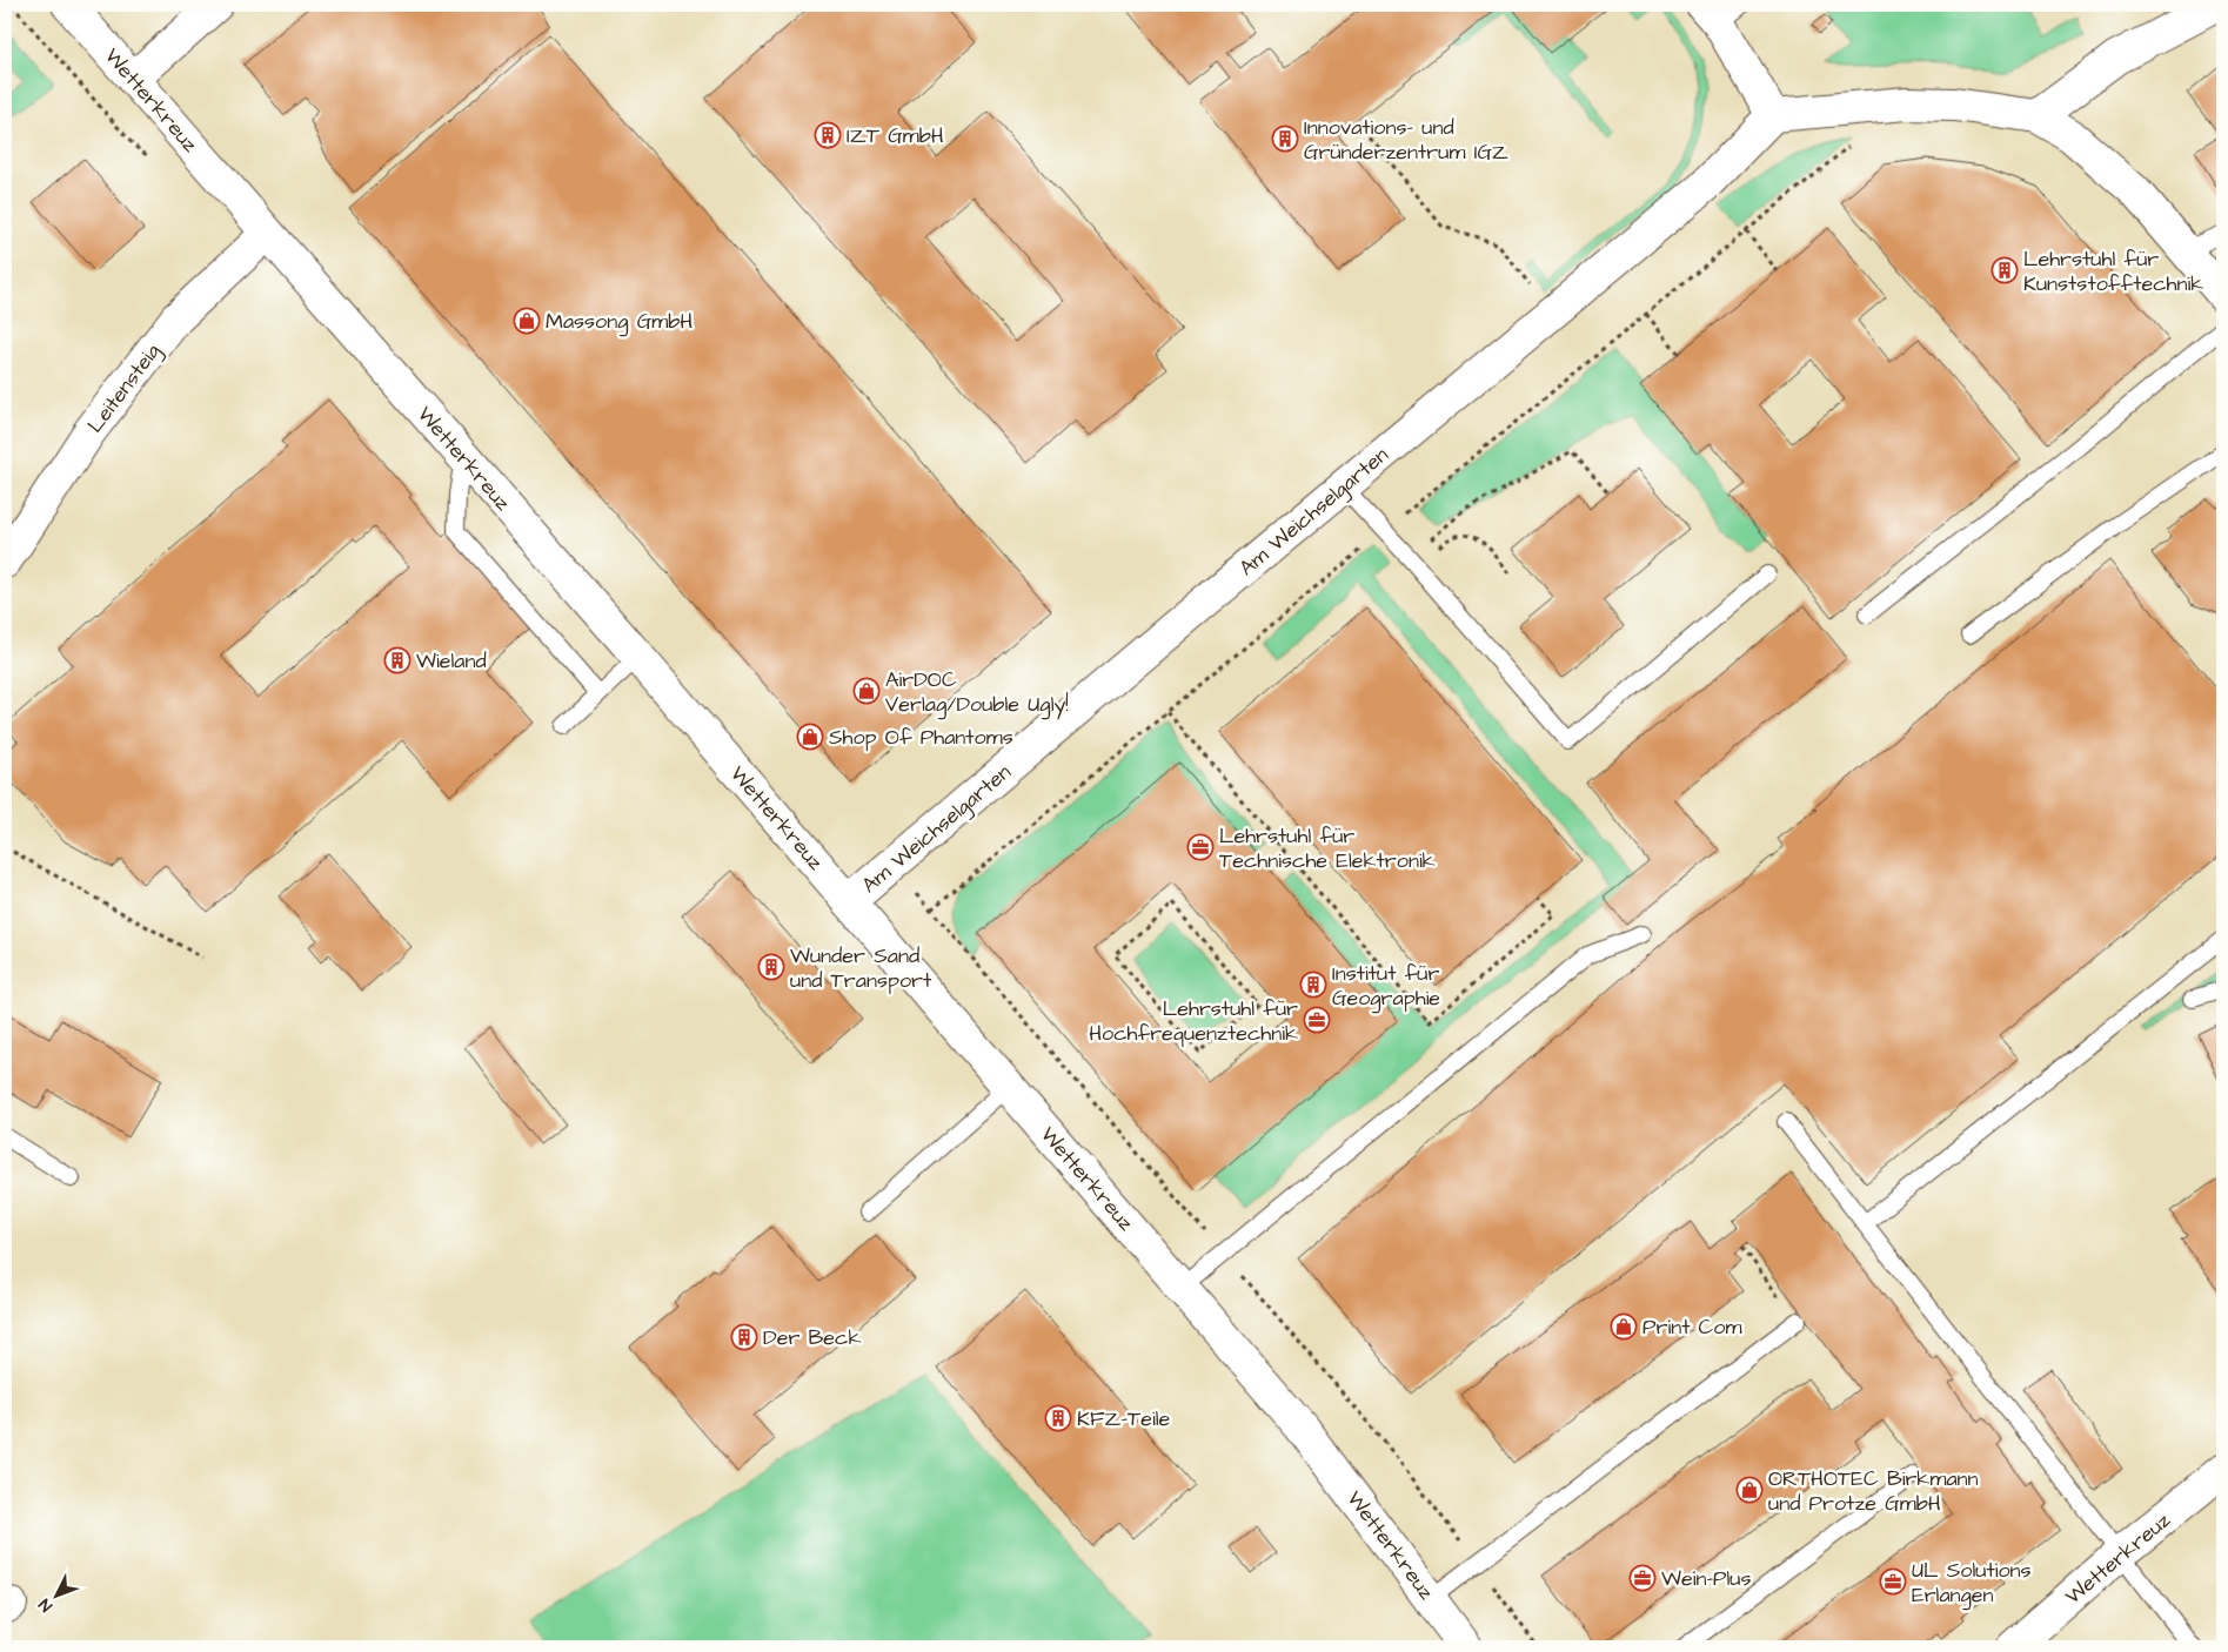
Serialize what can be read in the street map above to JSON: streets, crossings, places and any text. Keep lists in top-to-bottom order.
{
  "streets": {
    "street": ["Wetterkreuz", "Leitensteig", "Am Weichselgarten"]
  },
  "crossings": [
    ["Wetterkreuz", "Leitensteig"],
    ["Wetterkreuz", "Am Weichselgarten"]
  ],
  "places": {
    "building": [
      "IZT GmbH",
      "Innovations- und Gründerzentrum IGZ",
      "Lehrstuhl für Kunststofftechnik",
      "Wieland",
      "Wunder Sand und Transport",
      "Institut für Geographie",
      "Der Beck",
      "KFZ-Teile"
    ],
    "shop": [
      "Massong GmbH",
      "AirDOC Verlag/Double Ugly!",
      "Shop Of Phantoms",
      "Print Com",
      "ORTHOTEC Birkmann und Protze GmbH"
    ],
    "office": [
      "Lehrstuhl für Technische Elektronik",
      "Lehrstuhl für Hochfrequenztechnik",
      "Wein-Plus",
      "UL Solutions Erlangen"
    ]
  },
  "north": "bottom left"
}
